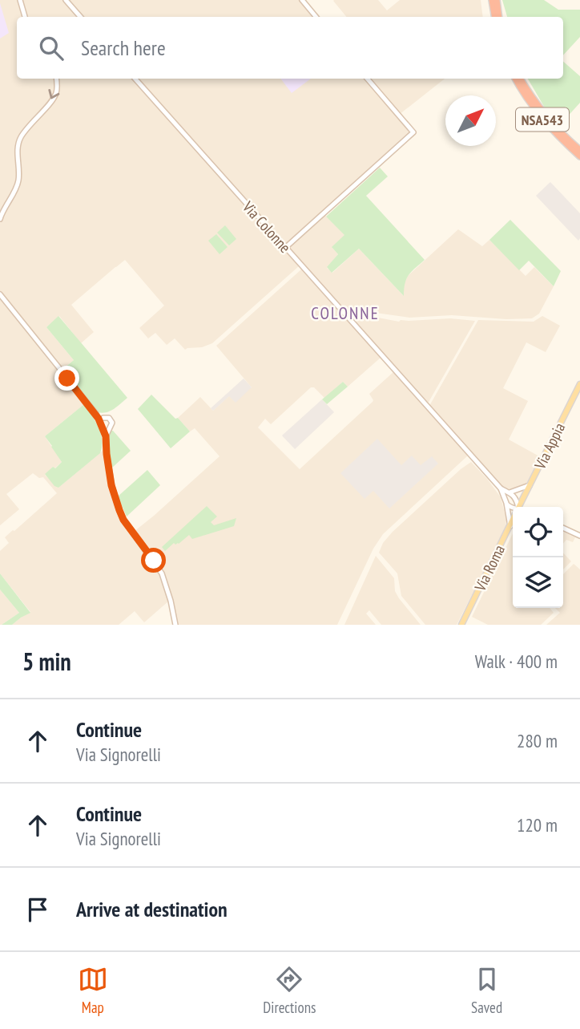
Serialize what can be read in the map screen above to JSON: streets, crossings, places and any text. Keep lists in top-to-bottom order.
{
  "streets": {
    "highway": ["NSA543"],
    "main road": ["Via Appia", "Via Roma"],
    "street": ["Via Colonne"]
  },
  "districts": ["COLONNE"],
  "north": "top right",
  "page": {
    "search": "Search here",
    "heading": ["5 min", "Walk · 400 m"],
    "list": [
      ["Continue", "Via Signorelli", "280 m"],
      ["Continue", "Via Signorelli", "120 m"],
      "Arrive at destination"
    ],
    "nav": ["Map", "Directions", "Saved"]
  }
}
